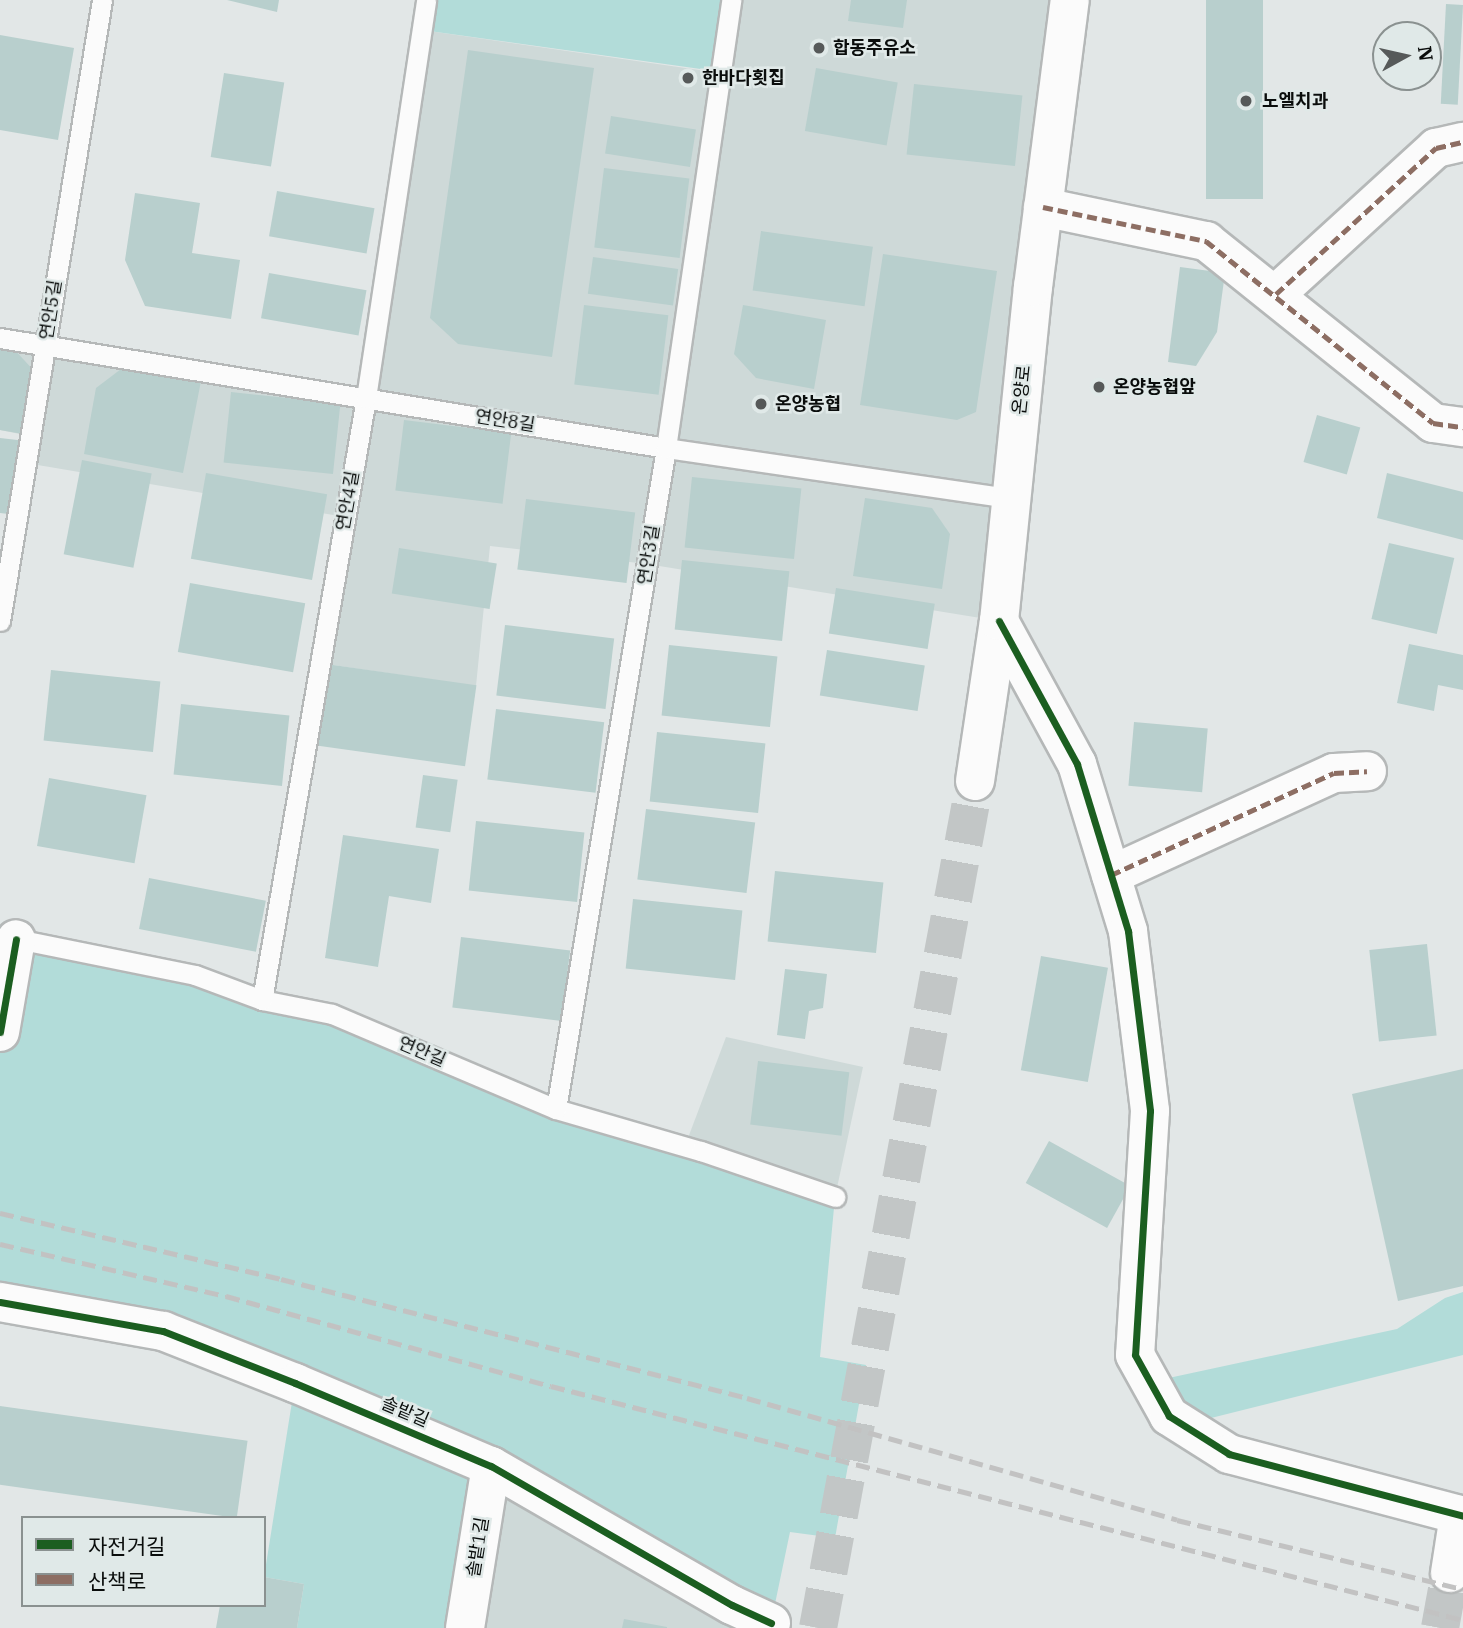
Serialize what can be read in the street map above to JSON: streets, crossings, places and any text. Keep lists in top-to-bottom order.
{
  "streets": {
    "street": ["온양로", "솔밭길", "솔밭1길"],
    "lane": [
      "연안5길",
      "연안8길",
      "연안4길",
      "연안3길",
      "연안길"
    ]
  },
  "crossings": [
    ["연안5길", "연안8길"],
    ["온양로", "연안8길"],
    ["연안8길", "연안4길"],
    ["연안8길", "연안3길"],
    ["연안4길", "연안길"],
    ["연안3길", "연안길"],
    ["솔밭길", "솔밭1길"]
  ],
  "places": [
    "합동주유소",
    "한바다횟집",
    "노엘치과",
    "온양농협앞",
    "온양농협"
  ],
  "legend": ["자전거길", "산책로"],
  "north": "right"
}
